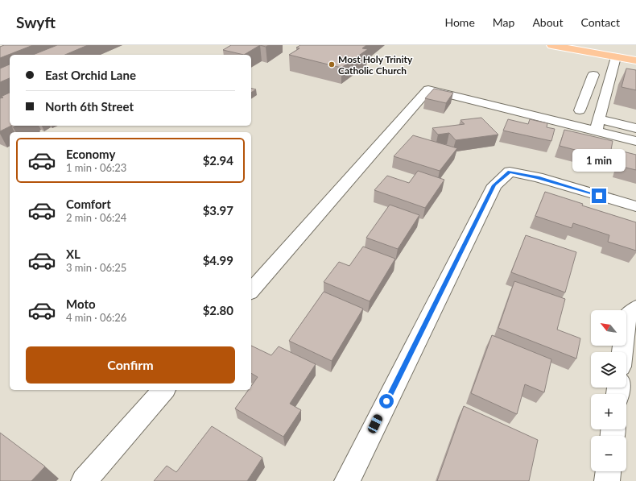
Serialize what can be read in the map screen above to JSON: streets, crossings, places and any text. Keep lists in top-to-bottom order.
{
  "places": ["Most Holy Trinity Catholic Church"],
  "north": "top left",
  "page": {
    "header": "Swyft",
    "nav": [
      "Home",
      "Map",
      "About",
      "Contact"
    ],
    "banner": ["East Orchid Lane", "North 6th Street"],
    "list": [
      {
        "name": "Economy",
        "note": "1 min · 06:23",
        "value": "$2.94"
      },
      {
        "name": "Comfort",
        "note": "2 min · 06:24",
        "value": "$3.97"
      },
      {
        "name": "XL",
        "note": "3 min · 06:25",
        "value": "$4.99"
      },
      {
        "name": "Moto",
        "note": "4 min · 06:26",
        "value": "$2.80"
      }
    ],
    "bubble": "1 min",
    "map_buttons": ["+", "−"],
    "buttons": "Confirm"
  }
}
